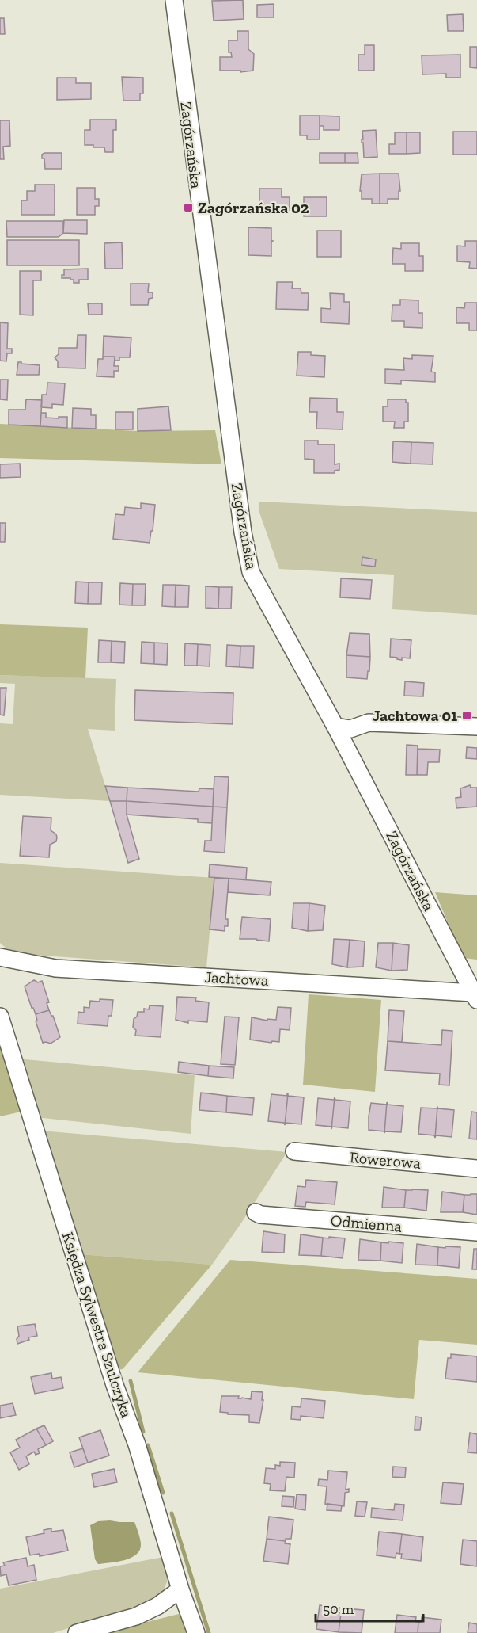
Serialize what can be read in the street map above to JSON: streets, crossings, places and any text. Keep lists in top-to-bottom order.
{
  "streets": {
    "street": [
      "Zagórzańska",
      "Jachtowa",
      "Rowerowa",
      "Odmienna",
      "Księdza Sylwestra Szulczyka"
    ]
  },
  "crossings": [
    ["Zagórzańska", "Jachtowa"]
  ],
  "places": {
    "transit": ["Zagórzańska 02", "Jachtowa 01"]
  },
  "scale_bar": "50 m"
}
